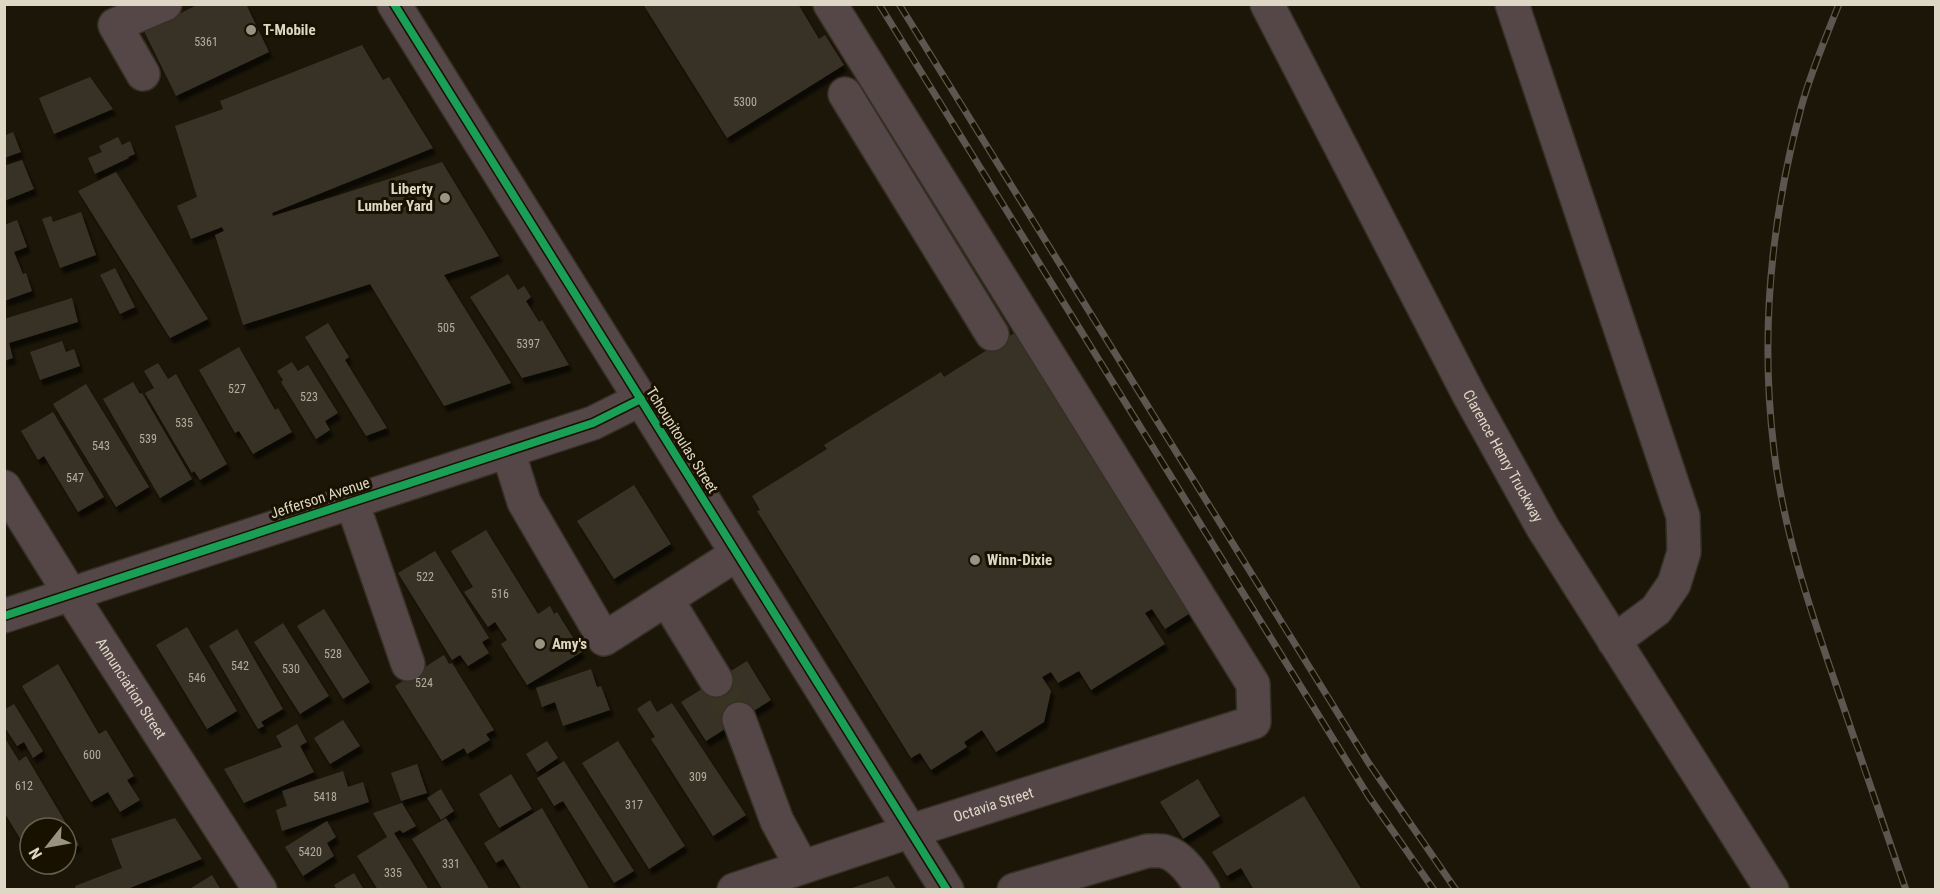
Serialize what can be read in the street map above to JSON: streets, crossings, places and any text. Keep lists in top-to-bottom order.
{
  "streets": {
    "street": [
      "Tchoupitoulas Street",
      "Clarence Henry Truckway",
      "Jefferson Avenue",
      "Annunciation Street",
      "Octavia Street"
    ]
  },
  "crossings": [
    ["Tchoupitoulas Street", "Jefferson Avenue"],
    ["Tchoupitoulas Street", "Octavia Street"],
    ["Jefferson Avenue", "Annunciation Street"]
  ],
  "places": [
    "T-Mobile",
    "Liberty Lumber Yard",
    "Winn-Dixie",
    "Amy's"
  ],
  "house_numbers": [
    "5361",
    "5300",
    "505",
    "5397",
    "527",
    "523",
    "535",
    "539",
    "543",
    "547",
    "522",
    "516",
    "528",
    "542",
    "530",
    "546",
    "524",
    "600",
    "309",
    "612",
    "5418",
    "317",
    "5420",
    "331",
    "335"
  ],
  "north": "bottom left"
}
